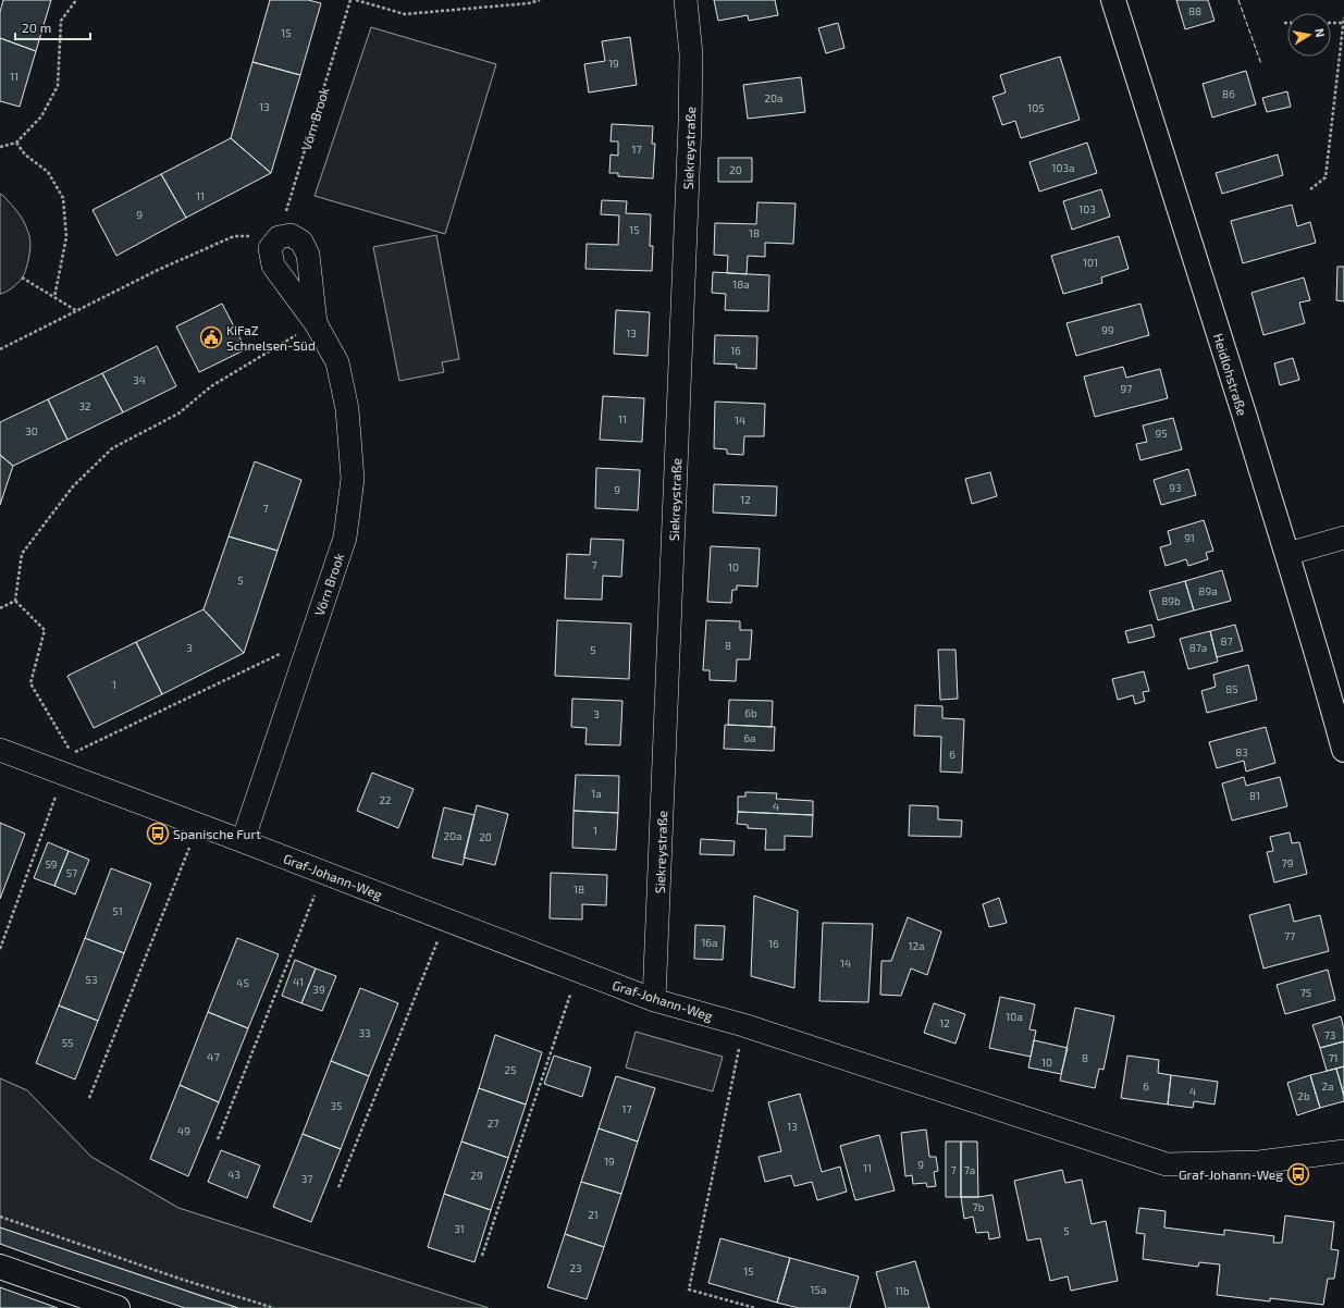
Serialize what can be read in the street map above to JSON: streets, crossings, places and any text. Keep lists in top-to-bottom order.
{
  "streets": {
    "main road": ["Heidlohstraße"],
    "street": ["Vörn Brook", "Siekreystraße", "Graf-Johann-Weg"]
  },
  "crossings": [
    ["Vörn Brook", "Graf-Johann-Weg"],
    ["Siekreystraße", "Graf-Johann-Weg"]
  ],
  "places": {
    "public building": ["KiFaZ Schnelsen-Süd"],
    "bus stop": ["Spanische Furt", "Graf-Johann-Weg"]
  },
  "house_numbers": [
    "88",
    "15",
    "19",
    "11",
    "86",
    "20a",
    "13",
    "105",
    "17",
    "103a",
    "20",
    "11",
    "103",
    "9",
    "15",
    "18",
    "101",
    "18a",
    "99",
    "13",
    "16",
    "34",
    "97",
    "32",
    "11",
    "14",
    "30",
    "95",
    "93",
    "9",
    "12",
    "7",
    "91",
    "7",
    "10",
    "5",
    "89a",
    "89b",
    "87",
    "8",
    "3",
    "87a",
    "5",
    "1",
    "85",
    "6b",
    "3",
    "6a",
    "83",
    "6",
    "1a",
    "81",
    "22",
    "4",
    "1",
    "20a",
    "20",
    "79",
    "59",
    "57",
    "18",
    "51",
    "77",
    "16a",
    "16",
    "12a",
    "14",
    "53",
    "41",
    "45",
    "39",
    "75",
    "10a",
    "12",
    "33",
    "73",
    "55",
    "47",
    "8",
    "71",
    "10",
    "25",
    "6",
    "2a",
    "4",
    "2b",
    "35",
    "17",
    "27",
    "13",
    "49",
    "19",
    "9",
    "11",
    "7",
    "7a",
    "43",
    "29",
    "37",
    "7b",
    "21",
    "31",
    "5",
    "23",
    "15",
    "15a",
    "11b"
  ],
  "scale_bar": "20 m",
  "north": "right"
}
